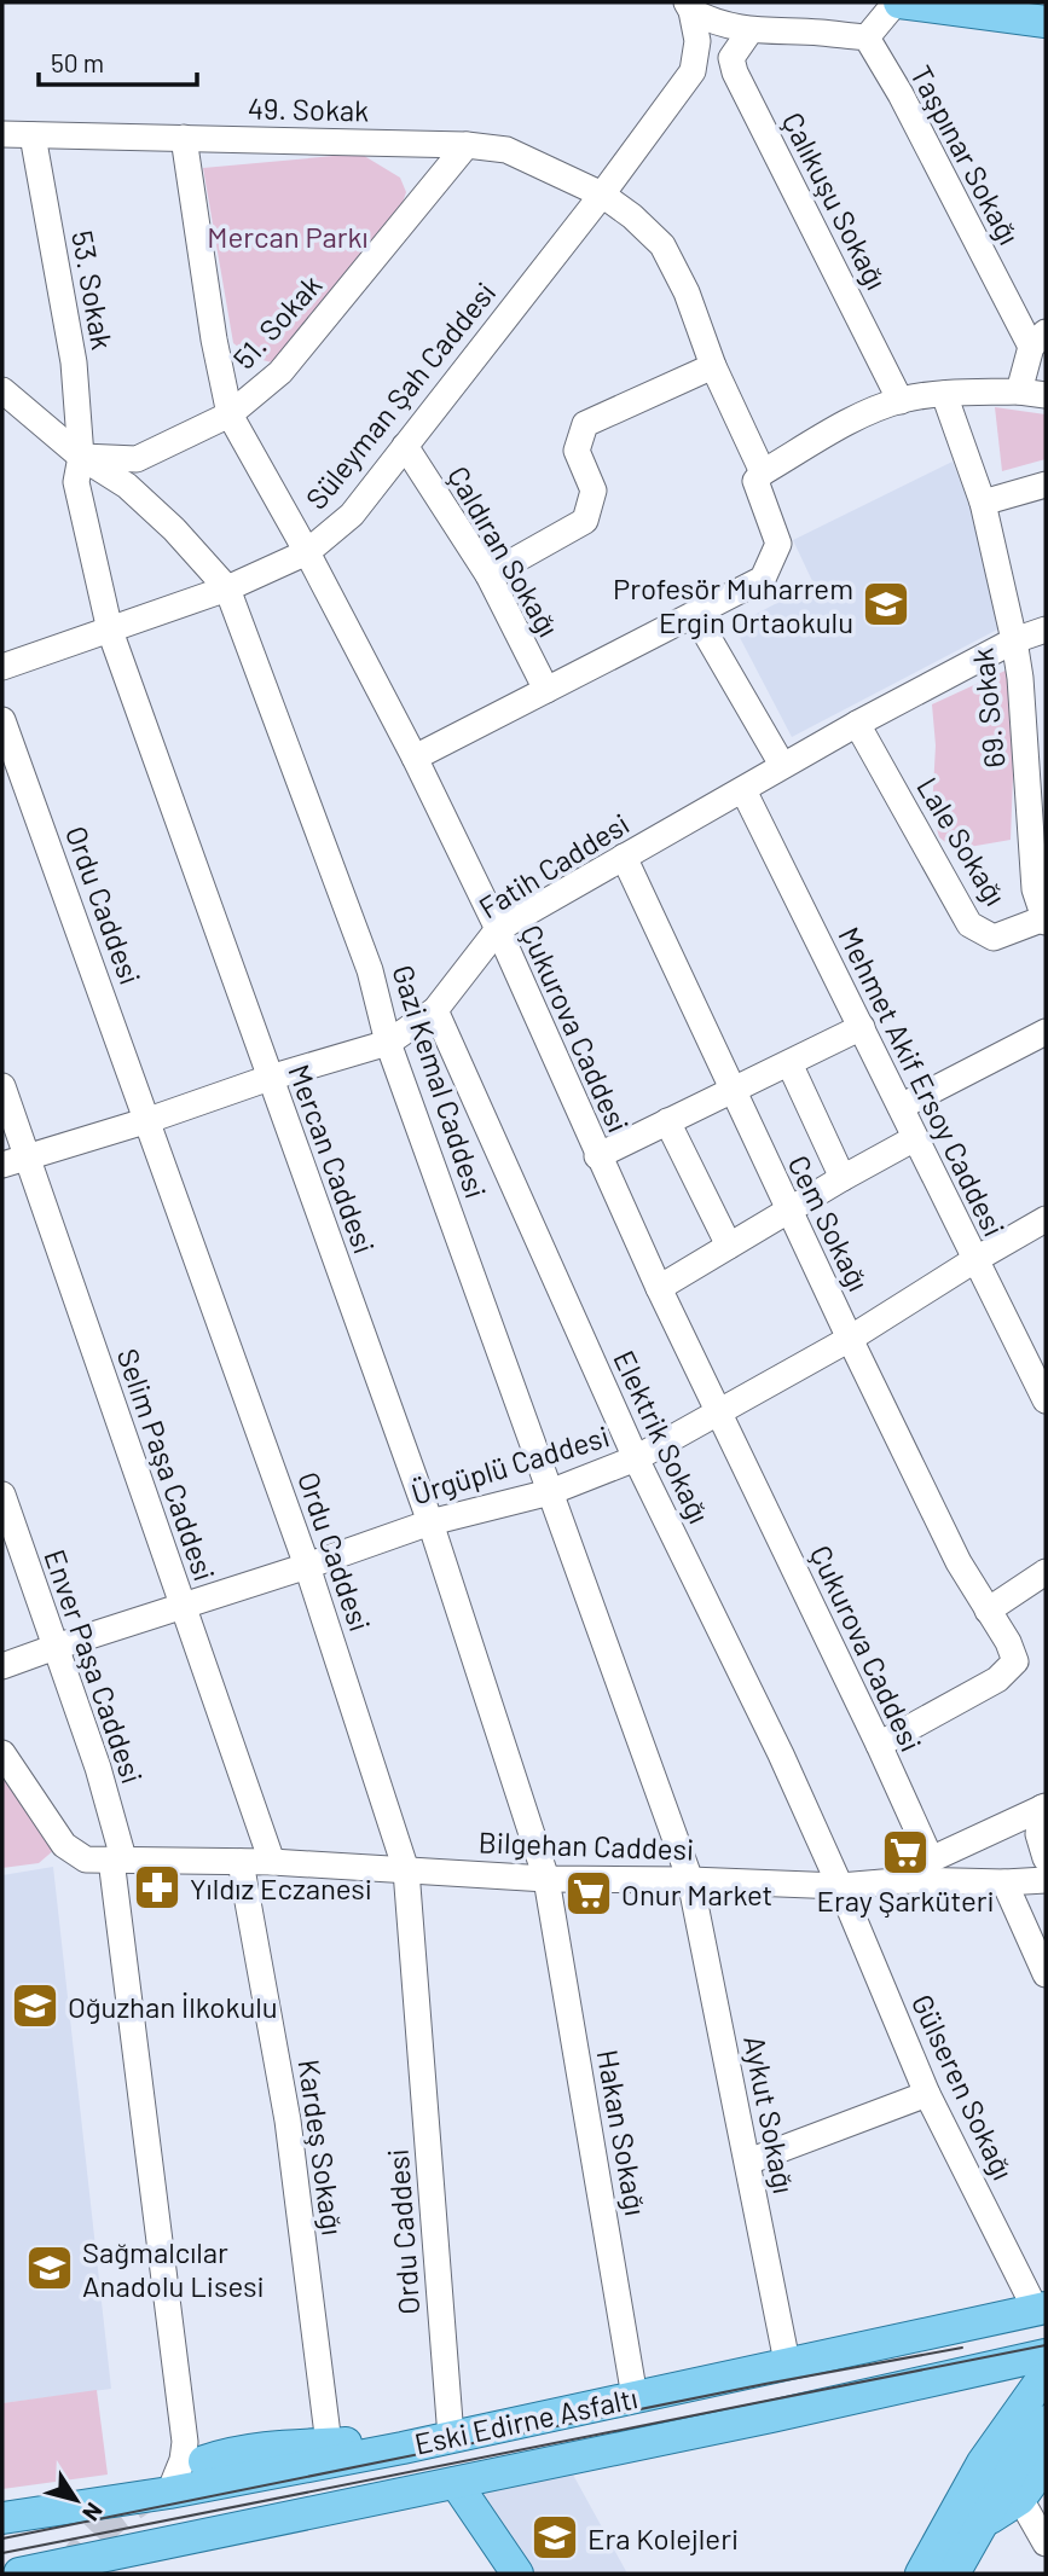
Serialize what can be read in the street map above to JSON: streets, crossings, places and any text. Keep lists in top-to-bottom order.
{
  "streets": {
    "main road": ["Eski Edirne Asfaltı"],
    "street": [
      "49. Sokak",
      "Taşpınar Sokağı",
      "Çalıkuşu Sokağı",
      "53. Sokak",
      "51. Sokak",
      "Süleyman Şah Caddesi",
      "Çaldıran Sokağı",
      "69. Sokak",
      "Lale Sokağı",
      "Fatih Caddesi",
      "Ordu Caddesi",
      "Çukurova Caddesi",
      "Gazi Kemal Caddesi",
      "Mehmet Akif Ersoy Caddesi",
      "Mercan Caddesi",
      "Cem Sokağı",
      "Elektrik Sokağı",
      "Selim Paşa Caddesi",
      "Ürgüplü Caddesi",
      "Enver Paşa Caddesi",
      "Bilgehan Caddesi",
      "Gülseren Sokağı",
      "Aykut Sokağı",
      "Hakan Sokağı",
      "Kardeş Sokağı"
    ]
  },
  "crossings": [
    ["49. Sokak", "53. Sokak"],
    ["49. Sokak", "51. Sokak"],
    ["49. Sokak", "Süleyman Şah Caddesi"],
    ["49. Sokak", "Çukurova Caddesi"],
    ["53. Sokak", "51. Sokak"],
    ["53. Sokak", "Gazi Kemal Caddesi"],
    ["53. Sokak", "Mercan Caddesi"],
    ["51. Sokak", "Çukurova Caddesi"],
    ["51. Sokak", "Gazi Kemal Caddesi"],
    ["51. Sokak", "Mercan Caddesi"],
    ["Süleyman Şah Caddesi", "Çaldıran Sokağı"],
    ["Süleyman Şah Caddesi", "Çukurova Caddesi"],
    ["Süleyman Şah Caddesi", "Gazi Kemal Caddesi"],
    ["Süleyman Şah Caddesi", "Mercan Caddesi"],
    ["69. Sokak", "Lale Sokağı"],
    ["69. Sokak", "Fatih Caddesi"],
    ["Lale Sokağı", "Fatih Caddesi"],
    ["Fatih Caddesi", "Ordu Caddesi"],
    ["Fatih Caddesi", "Çukurova Caddesi"],
    ["Fatih Caddesi", "Gazi Kemal Caddesi"],
    ["Fatih Caddesi", "Mehmet Akif Ersoy Caddesi"],
    ["Fatih Caddesi", "Mercan Caddesi"],
    ["Fatih Caddesi", "Cem Sokağı"],
    ["Fatih Caddesi", "Elektrik Sokağı"],
    ["Fatih Caddesi", "Selim Paşa Caddesi"],
    ["Ordu Caddesi", "Ürgüplü Caddesi"],
    ["Ordu Caddesi", "Bilgehan Caddesi"],
    ["Ordu Caddesi", "Eski Edirne Asfaltı"],
    ["Çukurova Caddesi", "Cem Sokağı"],
    ["Çukurova Caddesi", "Ürgüplü Caddesi"],
    ["Gazi Kemal Caddesi", "Mercan Caddesi"],
    ["Gazi Kemal Caddesi", "Ürgüplü Caddesi"],
    ["Gazi Kemal Caddesi", "Bilgehan Caddesi"],
    ["Gazi Kemal Caddesi", "Aykut Sokağı"],
    ["Mehmet Akif Ersoy Caddesi", "Ürgüplü Caddesi"],
    ["Mercan Caddesi", "Ürgüplü Caddesi"],
    ["Mercan Caddesi", "Bilgehan Caddesi"],
    ["Mercan Caddesi", "Hakan Sokağı"],
    ["Cem Sokağı", "Ürgüplü Caddesi"],
    ["Elektrik Sokağı", "Ürgüplü Caddesi"],
    ["Elektrik Sokağı", "Bilgehan Caddesi"],
    ["Elektrik Sokağı", "Gülseren Sokağı"],
    ["Selim Paşa Caddesi", "Ürgüplü Caddesi"],
    ["Selim Paşa Caddesi", "Bilgehan Caddesi"],
    ["Ürgüplü Caddesi", "Enver Paşa Caddesi"],
    ["Enver Paşa Caddesi", "Bilgehan Caddesi"],
    ["Enver Paşa Caddesi", "Eski Edirne Asfaltı"],
    ["Bilgehan Caddesi", "Gülseren Sokağı"],
    ["Bilgehan Caddesi", "Aykut Sokağı"],
    ["Bilgehan Caddesi", "Hakan Sokağı"],
    ["Bilgehan Caddesi", "Kardeş Sokağı"],
    ["Gülseren Sokağı", "Eski Edirne Asfaltı"],
    ["Aykut Sokağı", "Eski Edirne Asfaltı"],
    ["Hakan Sokağı", "Eski Edirne Asfaltı"]
  ],
  "parks": ["Mercan Parkı"],
  "places": {
    "school or university": [
      "Profesör Muharrem Ergin Ortaokulu",
      "Oğuzhan İlkokulu",
      "Sağmalcılar Anadolu Lisesi",
      "Era Kolejleri"
    ],
    "supermarket": ["Eray Şarküteri", "Onur Market"],
    "pharmacy": ["Yıldız Eczanesi"]
  },
  "scale_bar": "50 m",
  "north": "bottom right"
}
